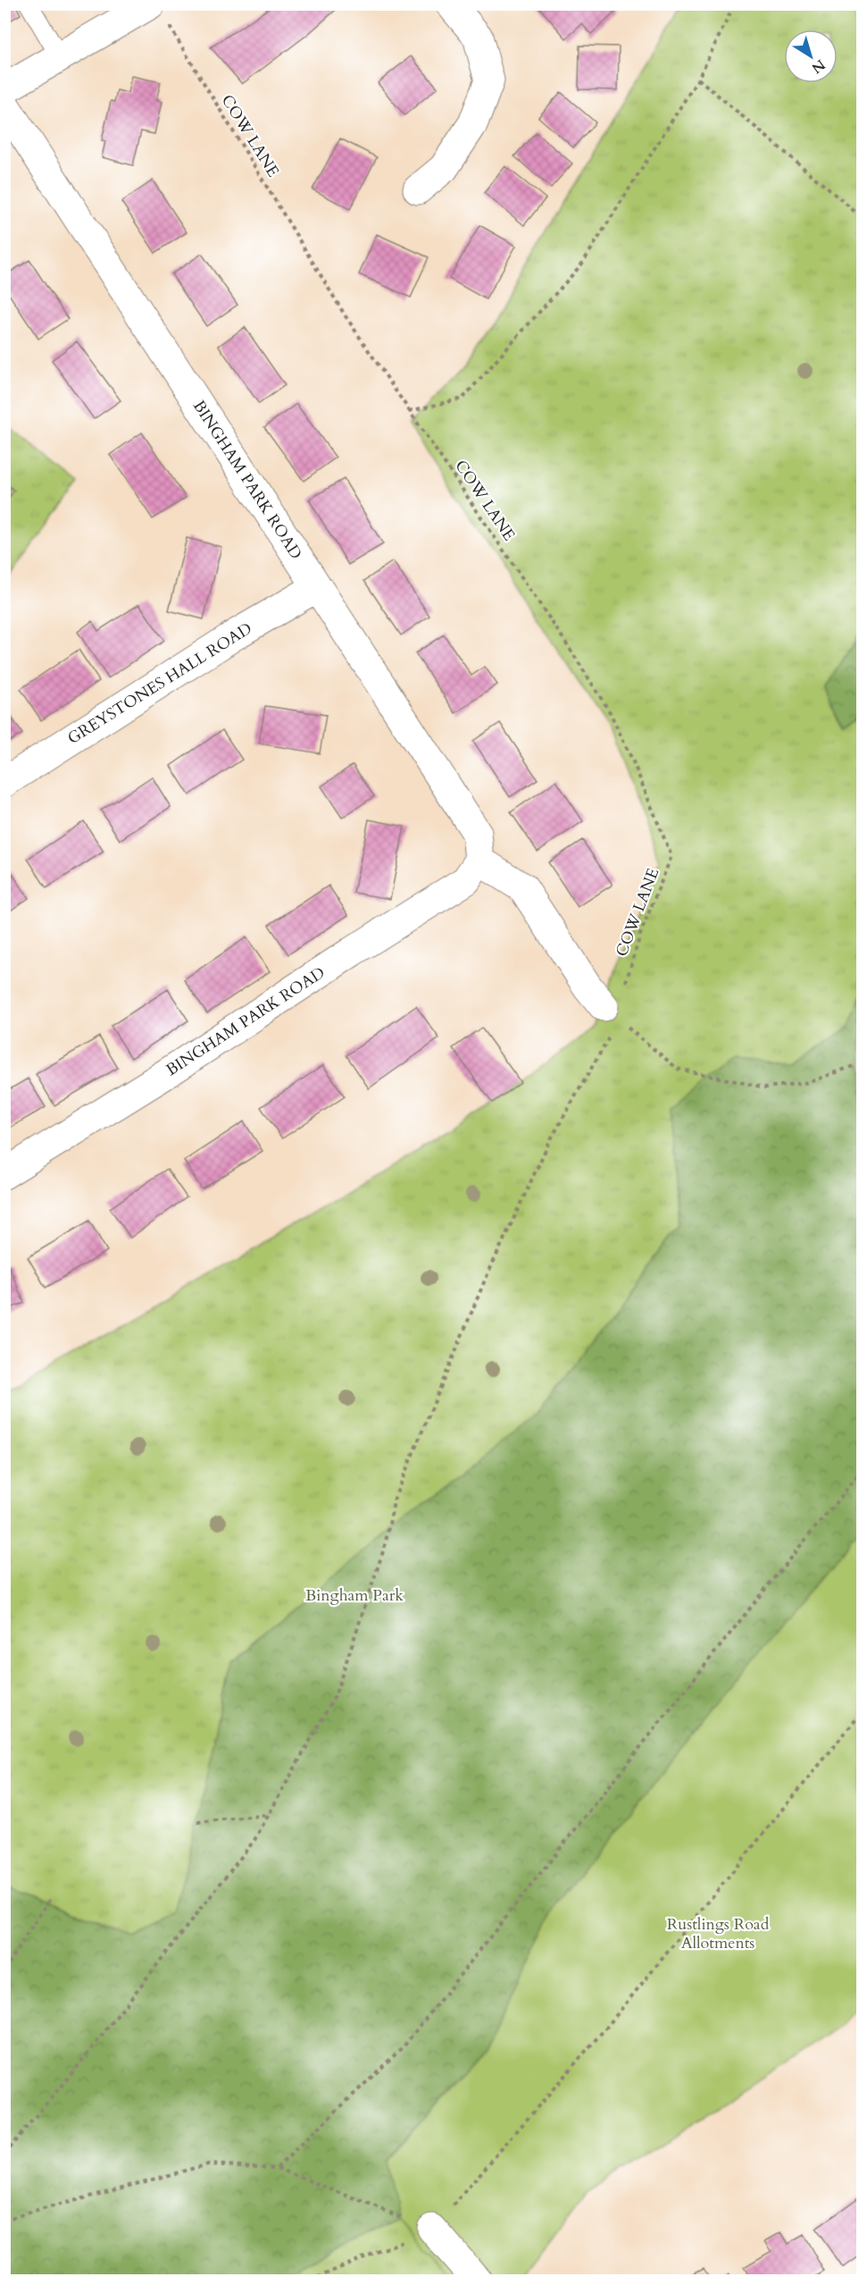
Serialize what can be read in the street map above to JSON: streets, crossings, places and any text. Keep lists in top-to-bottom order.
{
  "streets": {
    "street": ["BINGHAM PARK ROAD", "GREYSTONES HALL ROAD"],
    "path": ["COW LANE"]
  },
  "crossings": [
    ["BINGHAM PARK ROAD", "GREYSTONES HALL ROAD"]
  ],
  "parks": ["Bingham Park", "Rustlings Road Allotments"],
  "north": "bottom right"
}
